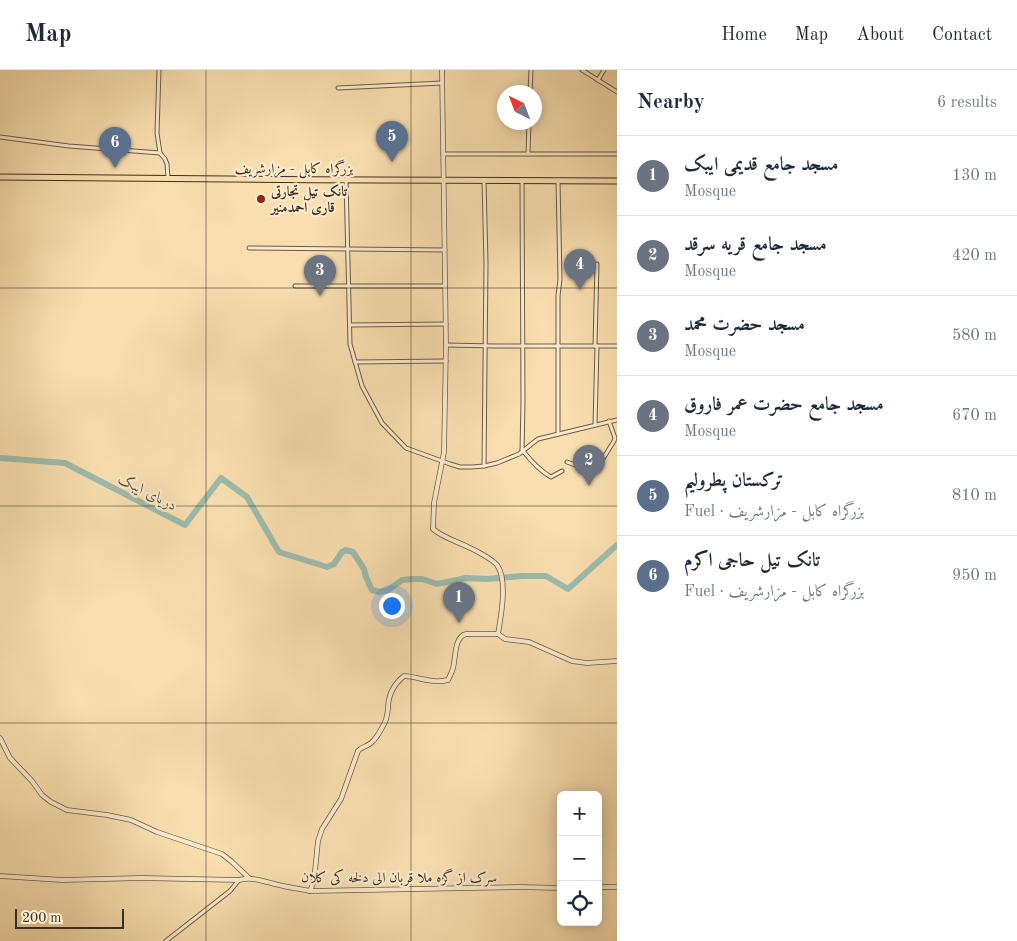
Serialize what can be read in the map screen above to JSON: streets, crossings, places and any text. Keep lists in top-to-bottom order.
{
  "streets": {
    "highway": ["بزرگراه کابل - مزارشریف"],
    "street": ["سرک از گزه ملا قربان الی دلخه کی کلان"]
  },
  "water": ["دریای ایبک"],
  "places": ["تانک تیل تجارتی قاری احمدمنیر"],
  "scale_bar": "200 m",
  "north": "top left",
  "page": {
    "header": "Map",
    "nav": [
      "Home",
      "Map",
      "About",
      "Contact"
    ],
    "heading": ["Nearby", "6 results"],
    "pins": [
      "5",
      "6",
      "4",
      "3",
      "2",
      "1"
    ],
    "list": [
      {
        "mark": "1",
        "name": "مسجد جامع قدیمی ایبک",
        "note": "Mosque",
        "value": "130 m"
      },
      {
        "mark": "2",
        "name": "مسجد جامع قریه سرقد",
        "note": "Mosque",
        "value": "420 m"
      },
      {
        "mark": "3",
        "name": "مسجد حضرت محمد",
        "note": "Mosque",
        "value": "580 m"
      },
      {
        "mark": "4",
        "name": "مسجد جامع حضرت عمر فاروق",
        "note": "Mosque",
        "value": "670 m"
      },
      {
        "mark": "5",
        "name": "ترکستان پطرولیم",
        "note": "Fuel · بزرگراه کابل - مزارشریف",
        "value": "810 m"
      },
      {
        "mark": "6",
        "name": "تانک تیل حاجی اکرم",
        "note": "Fuel · بزرگراه کابل - مزارشریف",
        "value": "950 m"
      }
    ],
    "map_buttons": ["+", "−"],
    "scale": "200 m"
  }
}
